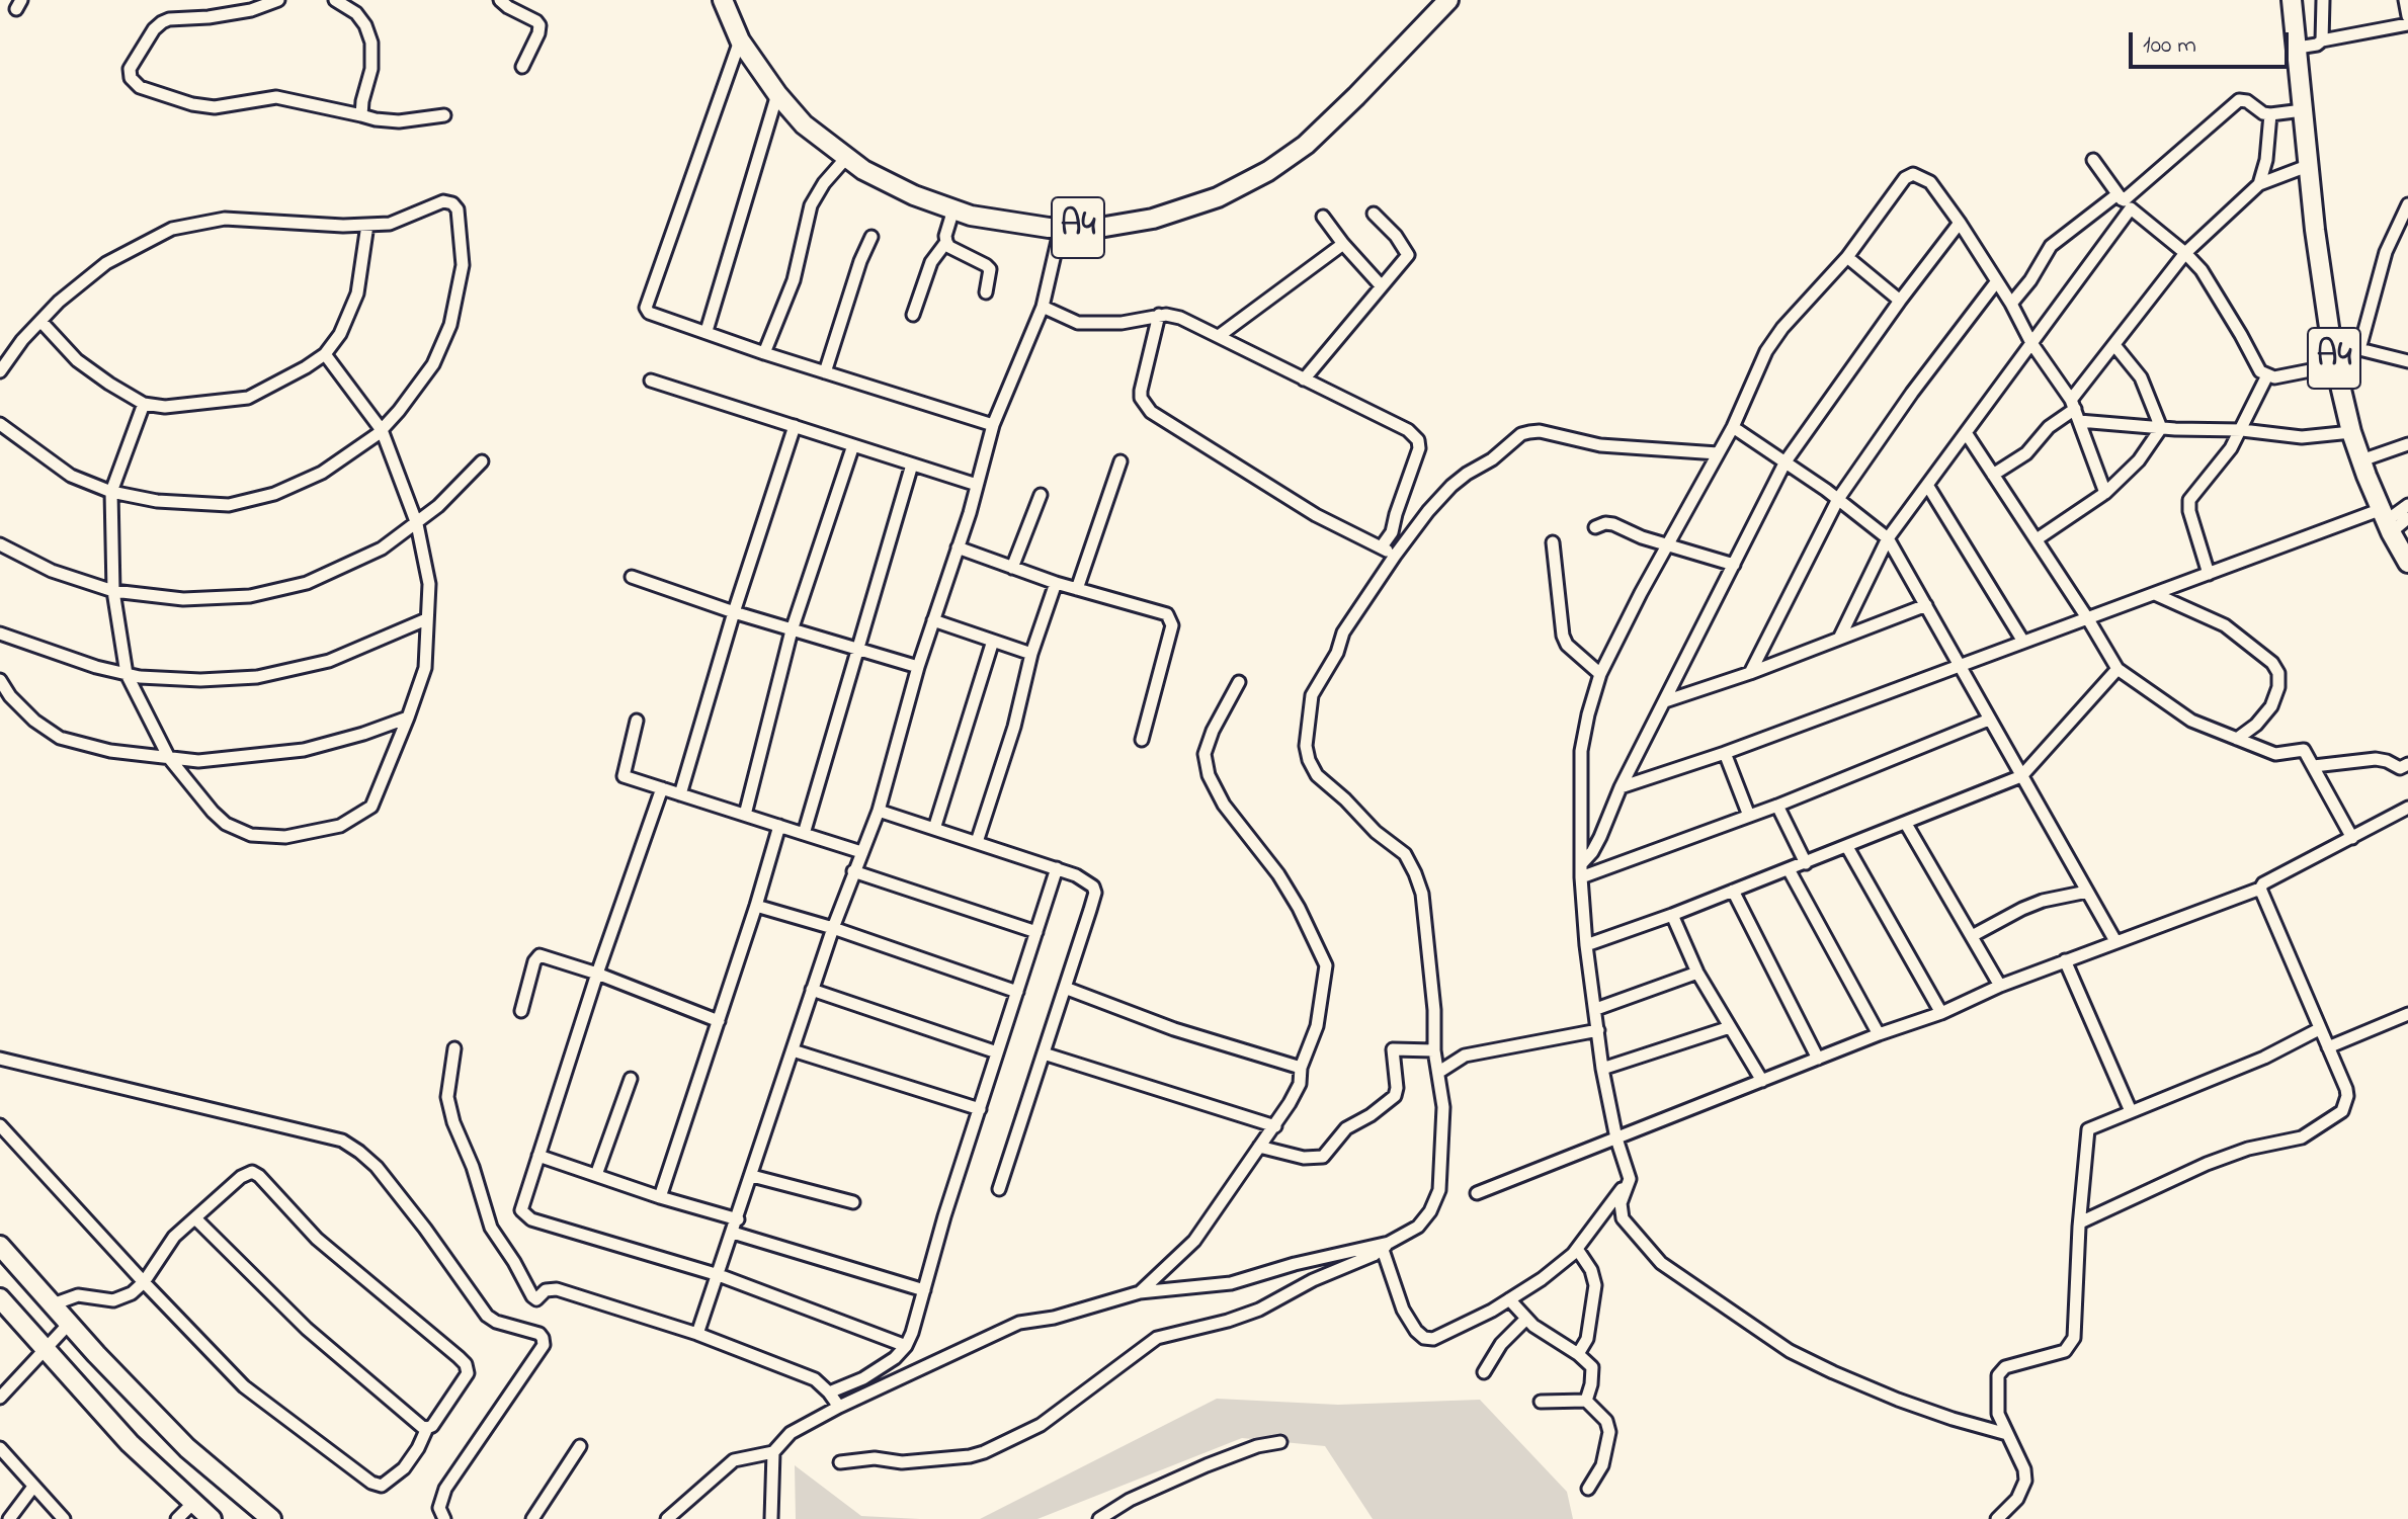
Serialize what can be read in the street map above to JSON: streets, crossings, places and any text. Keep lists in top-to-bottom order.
{
  "streets": {
    "main road": ["A4"]
  },
  "scale_bar": "100 m"
}
